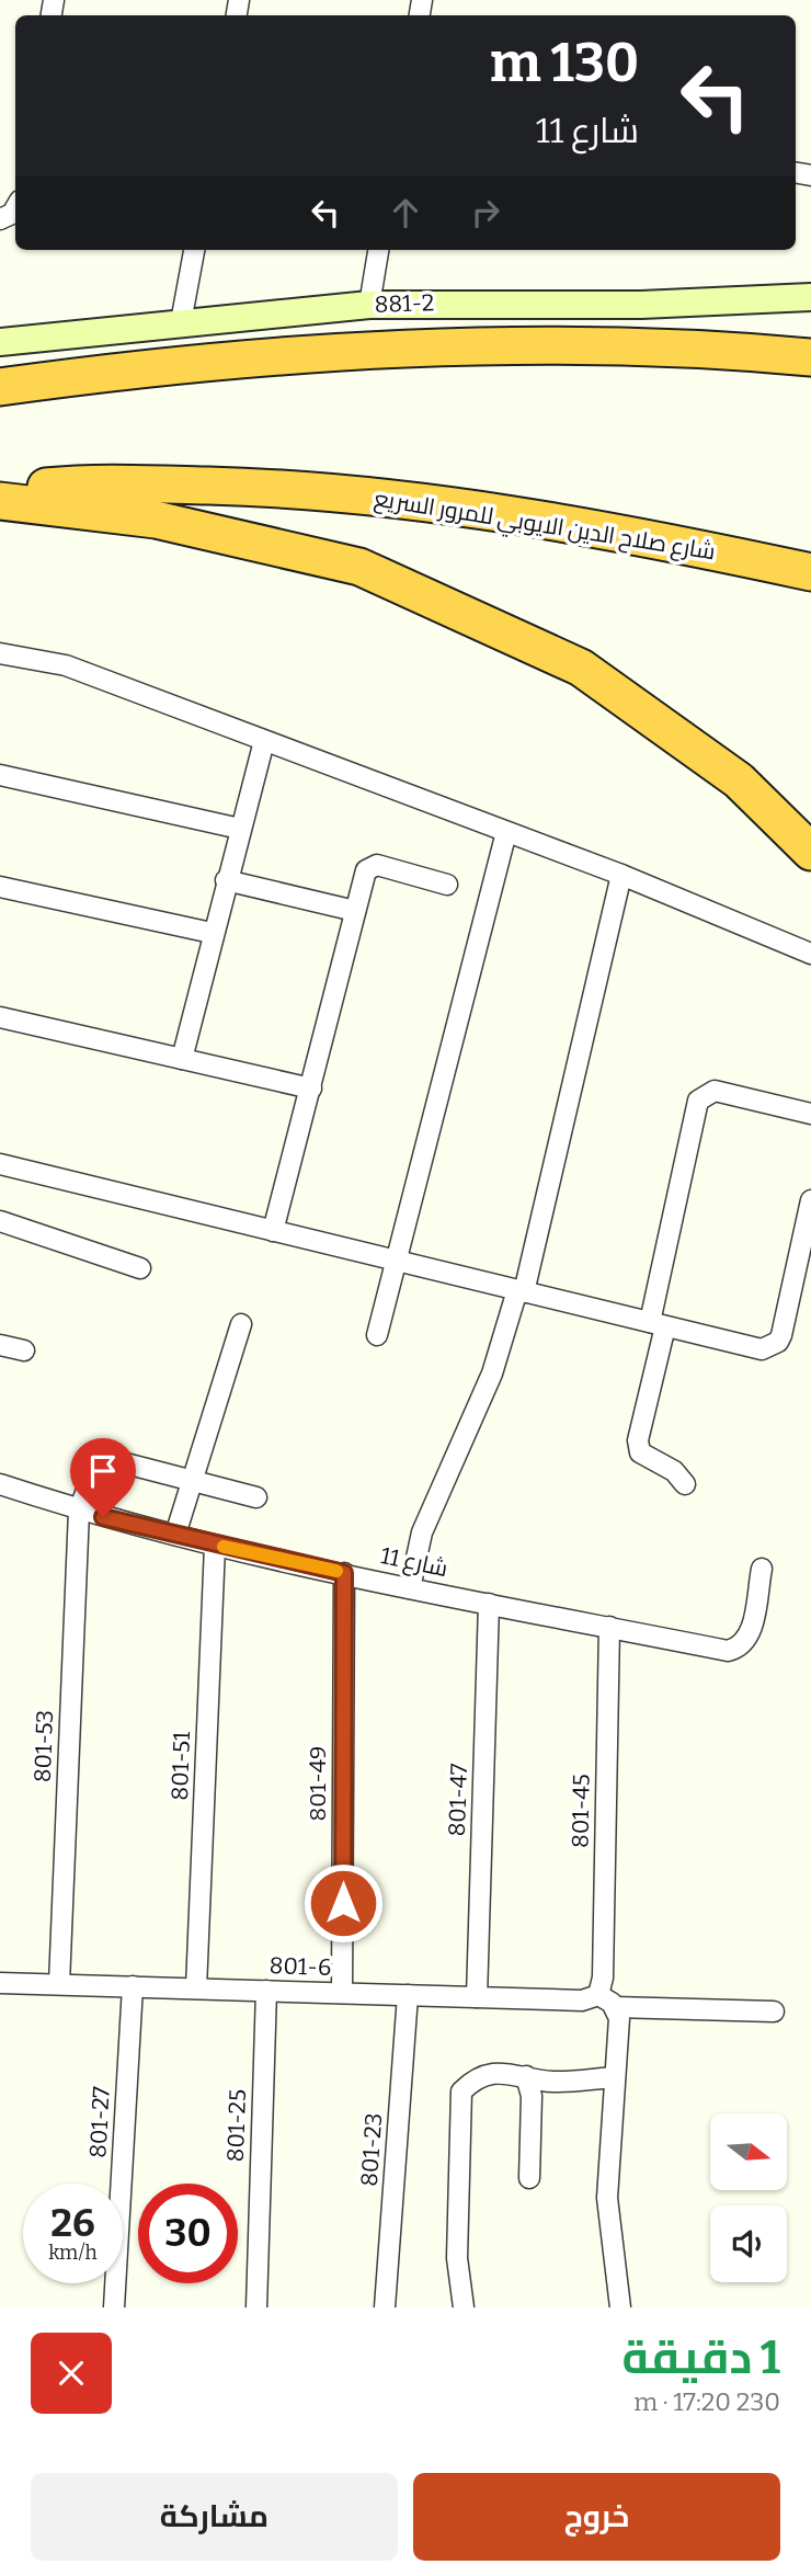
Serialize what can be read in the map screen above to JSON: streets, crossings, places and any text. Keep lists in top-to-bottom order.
{
  "streets": {
    "highway": ["شارع صلاح الدين الايوبي للمرور السريع"],
    "street": [
      "881-2",
      "شارع 11",
      "801-53",
      "801-51",
      "801-49",
      "801-47",
      "801-45",
      "801-6",
      "801-27",
      "801-25",
      "801-23"
    ]
  },
  "crossings": [
    ["شارع 11", "801-53"],
    ["شارع 11", "801-51"],
    ["شارع 11", "801-49"],
    ["شارع 11", "801-47"],
    ["شارع 11", "801-45"],
    ["801-53", "801-6"],
    ["801-51", "801-6"],
    ["801-49", "801-6"],
    ["801-47", "801-6"],
    ["801-45", "801-6"],
    ["801-6", "801-27"],
    ["801-6", "801-25"],
    ["801-6", "801-23"]
  ],
  "north": "right",
  "page": {
    "turn": ["130 m", "شارع 11"],
    "speed": "26 km/h",
    "limit": "30",
    "heading": ["1 دقيقة", "230 m · 17:20"],
    "buttons": ["خروج", "مشاركة"]
  }
}
